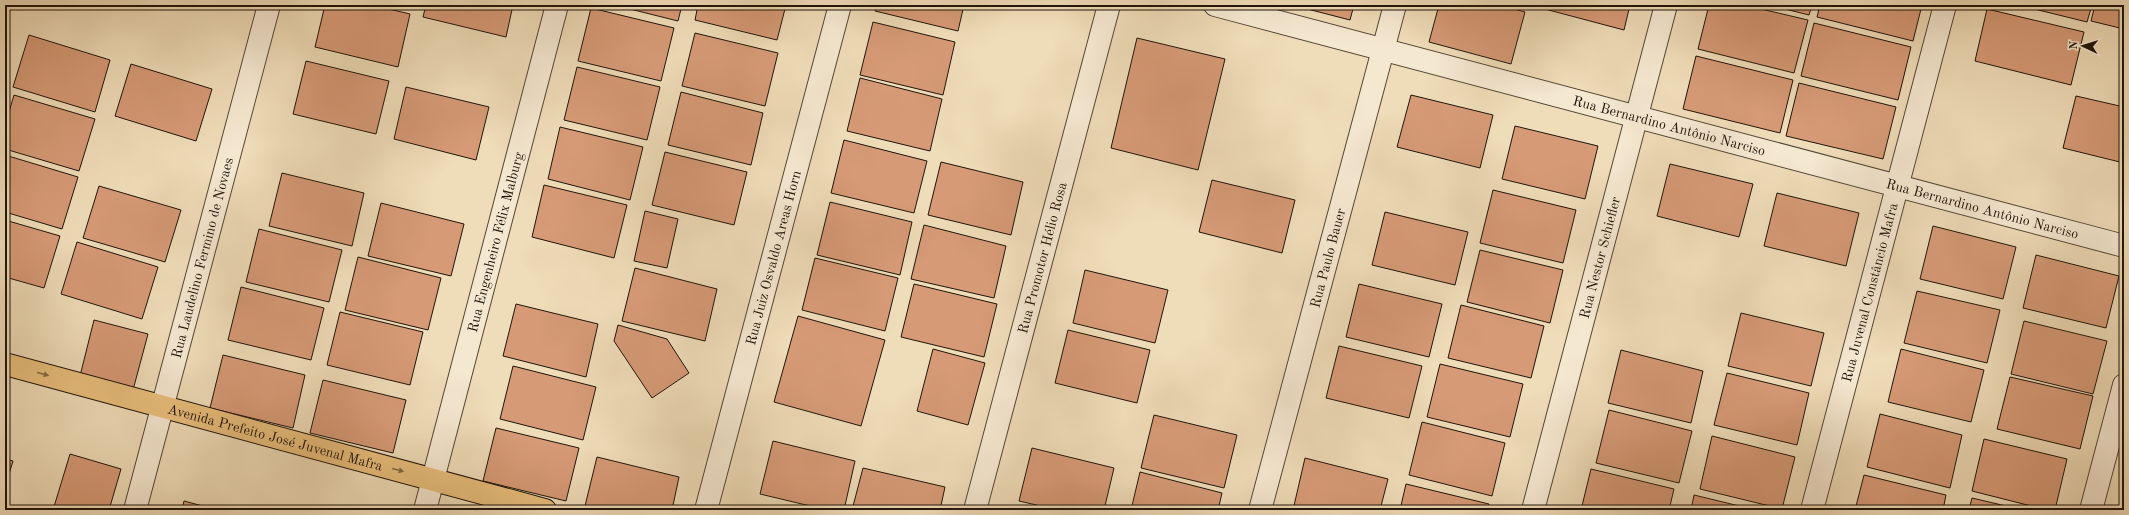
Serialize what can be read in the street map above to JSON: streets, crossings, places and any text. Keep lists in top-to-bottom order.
{
  "streets": {
    "main road": ["Avenida Prefeito José Juvenal Mafra"],
    "street": [
      "Rua Bernardino Antônio Narciso",
      "Rua Engenheiro Félix Malburg",
      "Rua Paulo Bauer",
      "Rua Nestor Schiefler",
      "Rua Laudelino Fermino de Novaes",
      "Rua Juiz Osvaldo Areas Horn",
      "Rua Promotor Hélio Rosa",
      "Rua Juvenal Constâncio Mafra"
    ]
  },
  "crossings": [
    ["Rua Bernardino Antônio Narciso", "Rua Paulo Bauer"],
    ["Rua Bernardino Antônio Narciso", "Rua Nestor Schiefler"],
    ["Rua Bernardino Antônio Narciso", "Rua Juvenal Constâncio Mafra"],
    ["Rua Engenheiro Félix Malburg", "Avenida Prefeito José Juvenal Mafra"],
    ["Rua Laudelino Fermino de Novaes", "Avenida Prefeito José Juvenal Mafra"]
  ],
  "one_way": ["Avenida Prefeito José Juvenal Mafra"],
  "north": "left"
}
